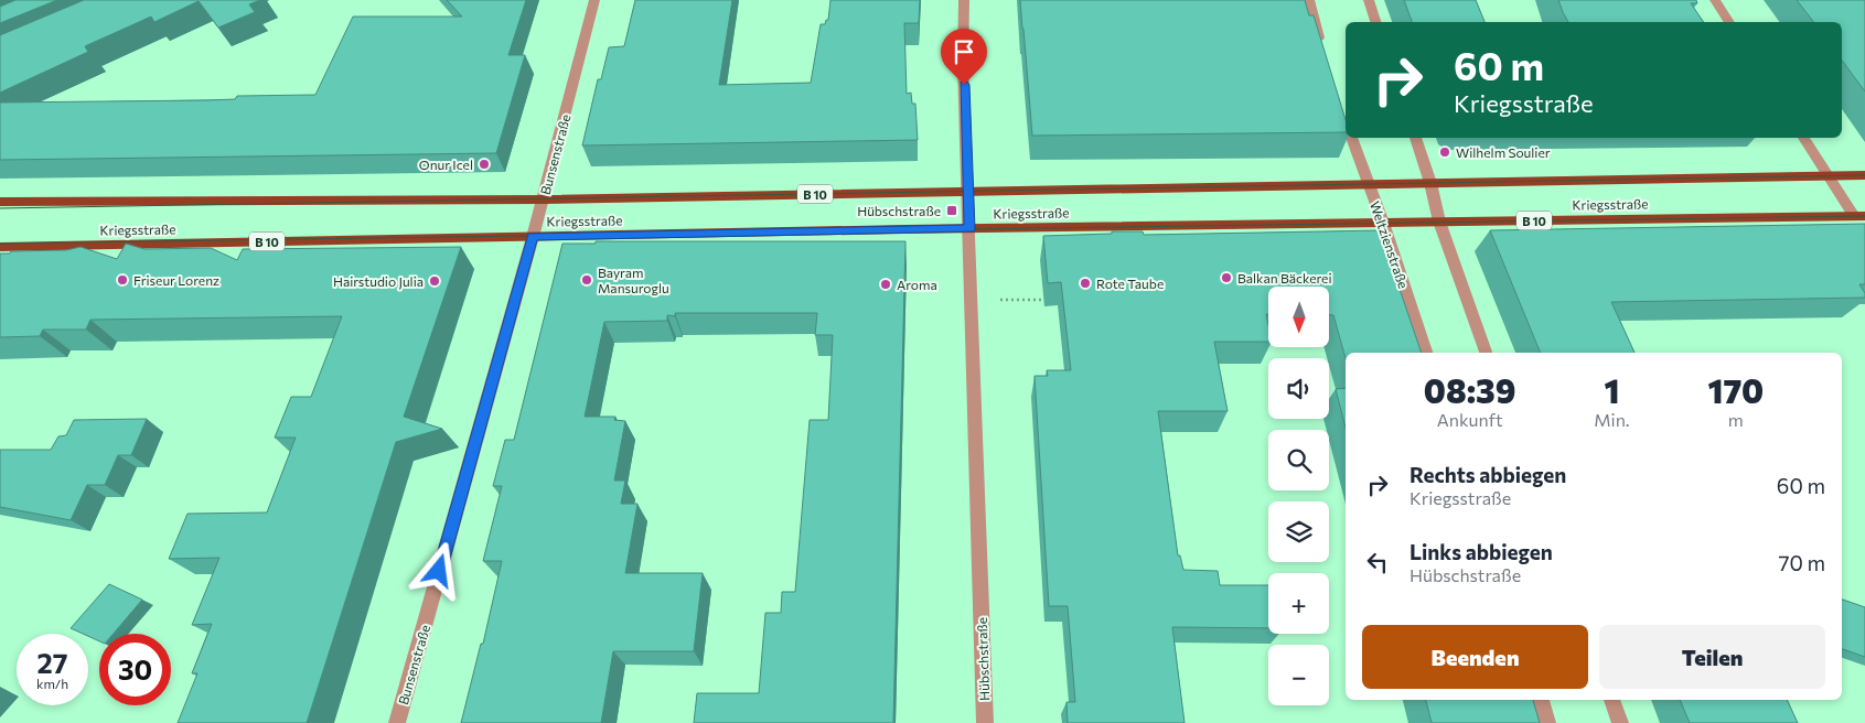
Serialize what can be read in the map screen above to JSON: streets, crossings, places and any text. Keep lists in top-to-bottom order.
{
  "streets": {
    "main road": ["B 10", "Kriegsstraße"],
    "street": ["Bunsenstraße", "Weltzienstraße", "Hübschstraße"]
  },
  "crossings": [
    ["Bunsenstraße", "Kriegsstraße"],
    ["Kriegsstraße", "Weltzienstraße"],
    ["Kriegsstraße", "Hübschstraße"]
  ],
  "places": {
    "other": [
      "Wilhelm Soulier",
      "Onur Icel",
      "Balkan Bäckerei",
      "Friseur Lorenz",
      "Bayram Mansuroglu",
      "Hairstudio Julia",
      "Rote Taube",
      "Aroma"
    ],
    "transit": ["Hübschstraße"]
  },
  "north": "bottom",
  "page": {
    "turn": ["60 m", "Kriegsstraße"],
    "map_buttons": ["+", "−"],
    "eta": [
      "08:39",
      "Ankunft",
      "1",
      "Min.",
      "170",
      "m"
    ],
    "list": [
      {
        "name": "Rechts abbiegen",
        "note": "Kriegsstraße",
        "value": "60 m"
      },
      {
        "name": "Links abbiegen",
        "note": "Hübschstraße",
        "value": "70 m"
      }
    ],
    "buttons": ["Beenden", "Teilen"],
    "speed": "27 km/h",
    "limit": "30"
  }
}
